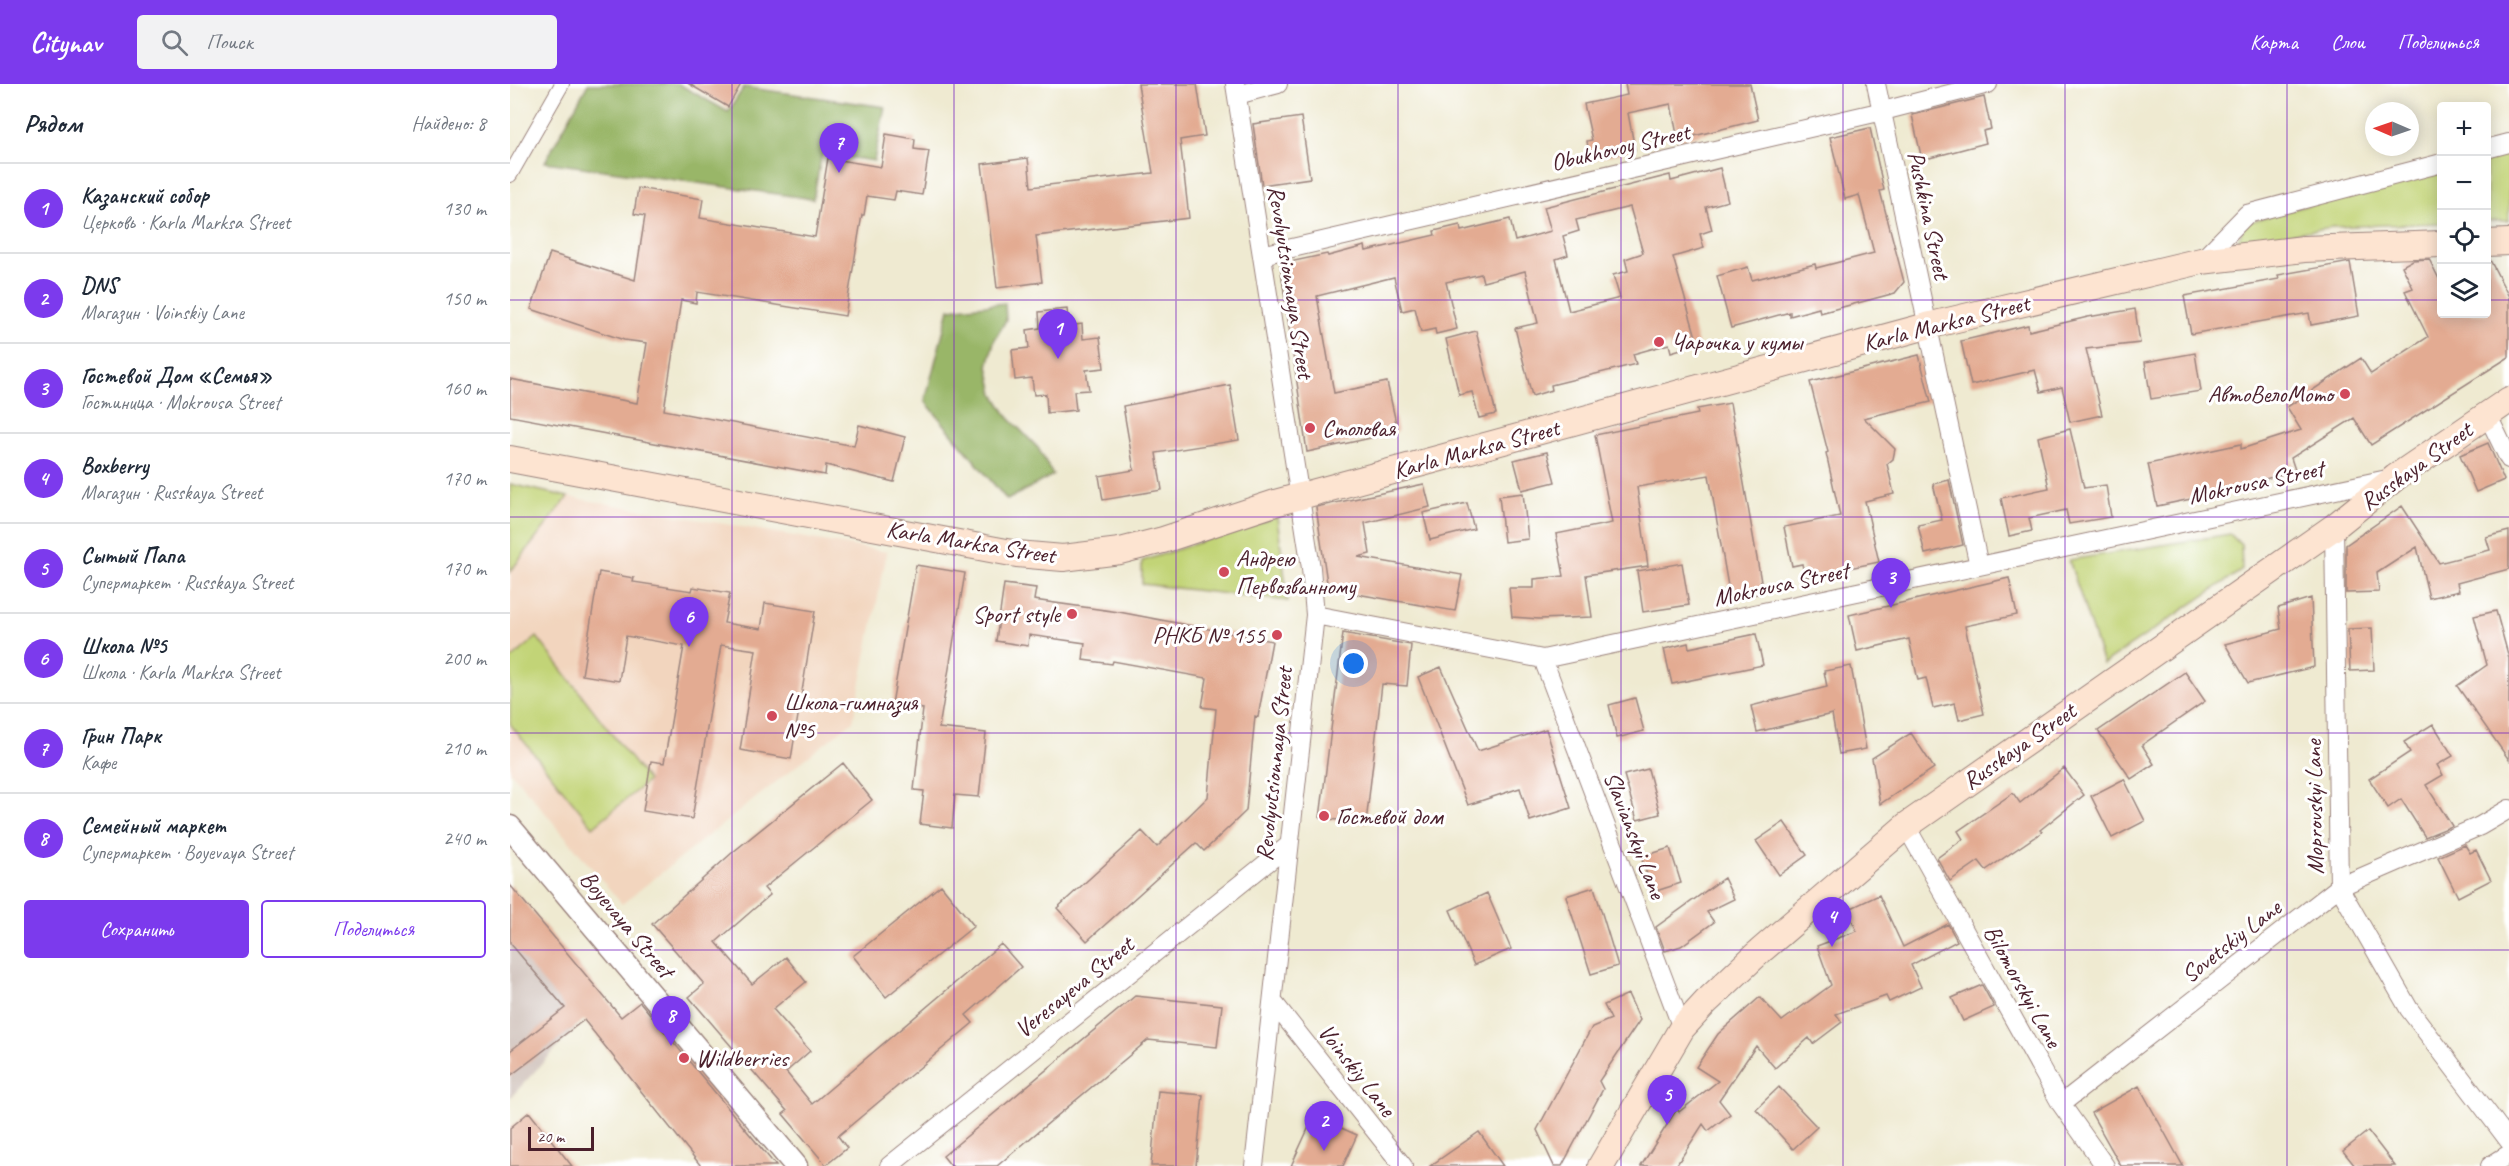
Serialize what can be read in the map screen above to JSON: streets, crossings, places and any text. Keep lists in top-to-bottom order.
{
  "streets": {
    "main road": ["Karla Marksa Street", "Russkaya Street"],
    "street": [
      "Obukhovoy Street",
      "Pushkina Street",
      "Revolyutsionnaya Street",
      "Mokrousa Street",
      "Moprovskyi Lane",
      "Slavianskyi Lane",
      "Boyevaya Street",
      "Sovetskiy Lane",
      "Bilomorskyi Lane",
      "Veresayeva Street",
      "Voinskiy Lane"
    ]
  },
  "crossings": [
    ["Obukhovoy Street", "Pushkina Street"],
    ["Obukhovoy Street", "Revolyutsionnaya Street"],
    ["Pushkina Street", "Karla Marksa Street"],
    ["Pushkina Street", "Mokrousa Street"],
    ["Revolyutsionnaya Street", "Karla Marksa Street"],
    ["Revolyutsionnaya Street", "Mokrousa Street"],
    ["Revolyutsionnaya Street", "Veresayeva Street"],
    ["Revolyutsionnaya Street", "Voinskiy Lane"],
    ["Russkaya Street", "Mokrousa Street"],
    ["Russkaya Street", "Moprovskyi Lane"],
    ["Russkaya Street", "Slavianskyi Lane"],
    ["Russkaya Street", "Bilomorskyi Lane"],
    ["Mokrousa Street", "Slavianskyi Lane"],
    ["Moprovskyi Lane", "Sovetskiy Lane"],
    ["Sovetskiy Lane", "Bilomorskyi Lane"]
  ],
  "places": [
    "Чарочка у кумы",
    "АвтоВелоМото",
    "Столовая",
    "Андрею Первозванному",
    "Sport style",
    "РНКБ № 155",
    "Школа-гимназия №5",
    "Гостевой дом",
    "Wildberries"
  ],
  "scale_bar": "20 m",
  "north": "left",
  "page": {
    "header": "Citynav",
    "search": "Поиск",
    "nav": ["Карта", "Слои", "Поделиться"],
    "heading": ["Рядом", "Найдено: 8"],
    "map_buttons": ["+", "−"],
    "pins": [
      "7",
      "1",
      "3",
      "6",
      "4",
      "8",
      "5",
      "2"
    ],
    "list": [
      {
        "mark": "1",
        "name": "Казанский собор",
        "note": "Церковь · Karla Marksa Street",
        "value": "130 m"
      },
      {
        "mark": "2",
        "name": "DNS",
        "note": "Магазин · Voinskiy Lane",
        "value": "150 m"
      },
      {
        "mark": "3",
        "name": "Гостевой Дом «Семья»",
        "note": "Гостиница · Mokrousa Street",
        "value": "160 m"
      },
      {
        "mark": "4",
        "name": "Boxberry",
        "note": "Магазин · Russkaya Street",
        "value": "170 m"
      },
      {
        "mark": "5",
        "name": "Сытый Папа",
        "note": "Супермаркет · Russkaya Street",
        "value": "170 m"
      },
      {
        "mark": "6",
        "name": "Школа №5",
        "note": "Школа · Karla Marksa Street",
        "value": "200 m"
      },
      {
        "mark": "7",
        "name": "Грин Парк",
        "note": "Кафе",
        "value": "210 m"
      },
      {
        "mark": "8",
        "name": "Семейный маркет",
        "note": "Супермаркет · Boyevaya Street",
        "value": "240 m"
      }
    ],
    "buttons": ["Сохранить", "Поделиться"],
    "scale": "20 m"
  }
}
